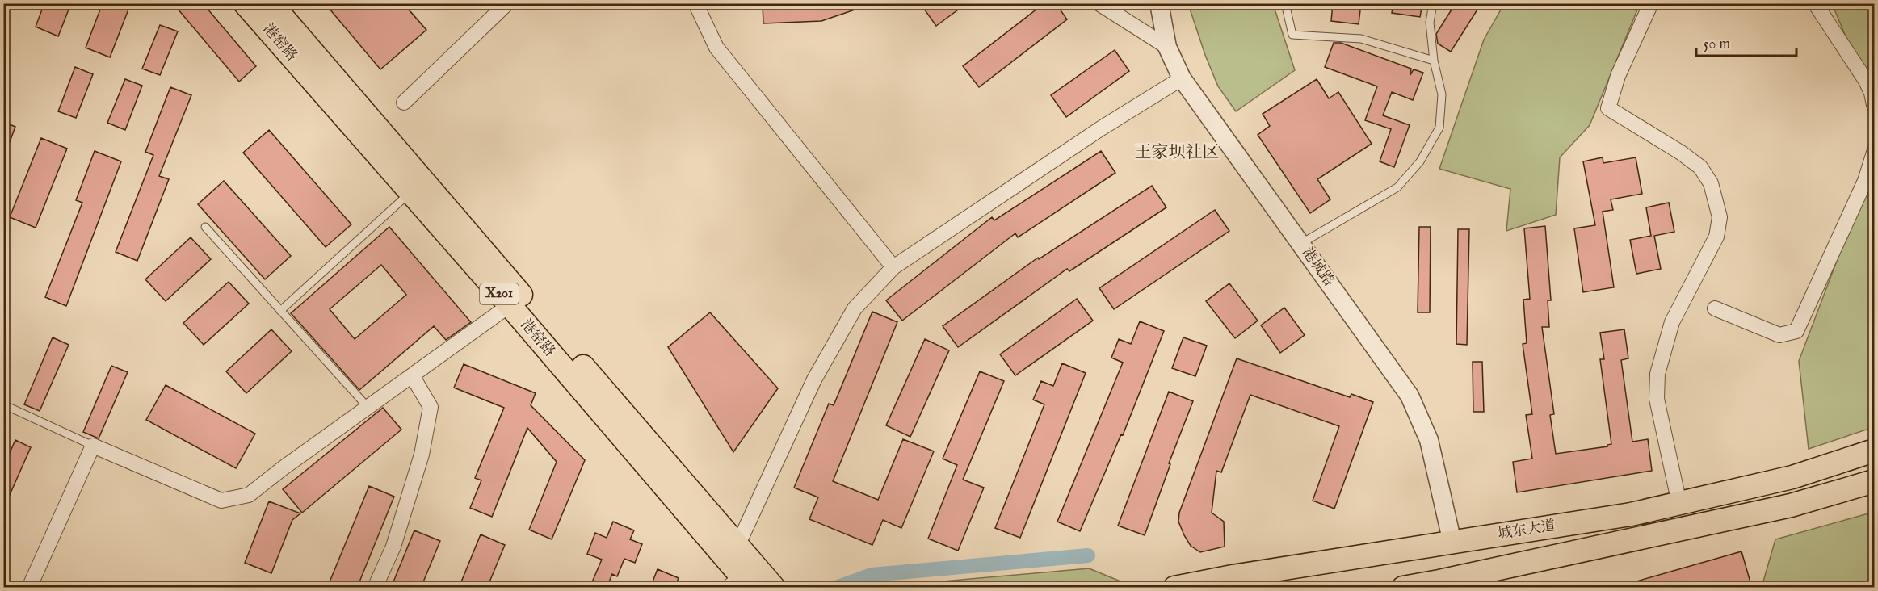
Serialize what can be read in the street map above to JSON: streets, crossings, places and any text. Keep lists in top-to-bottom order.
{
  "streets": {
    "main road": ["港窑路", "X201", "城东大道"],
    "street": ["港城路"]
  },
  "crossings": [
    ["港城路", "城东大道"]
  ],
  "districts": ["王家坝社区"],
  "scale_bar": "50 m"
}
